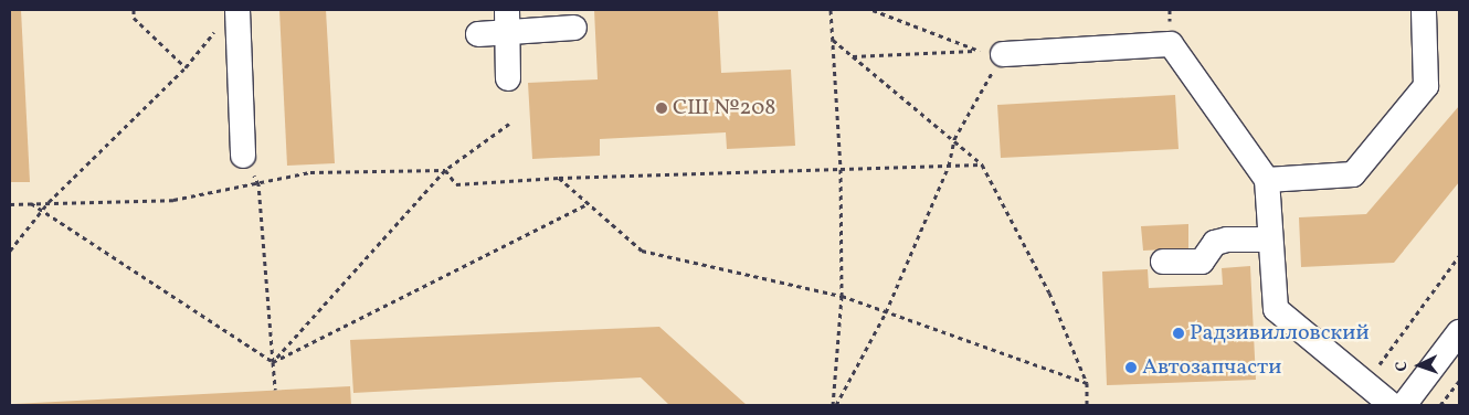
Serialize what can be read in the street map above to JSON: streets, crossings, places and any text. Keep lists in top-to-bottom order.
{
  "places": ["СШ №208", "Радзивилловский", "Автозапчасти"],
  "north": "left"
}
